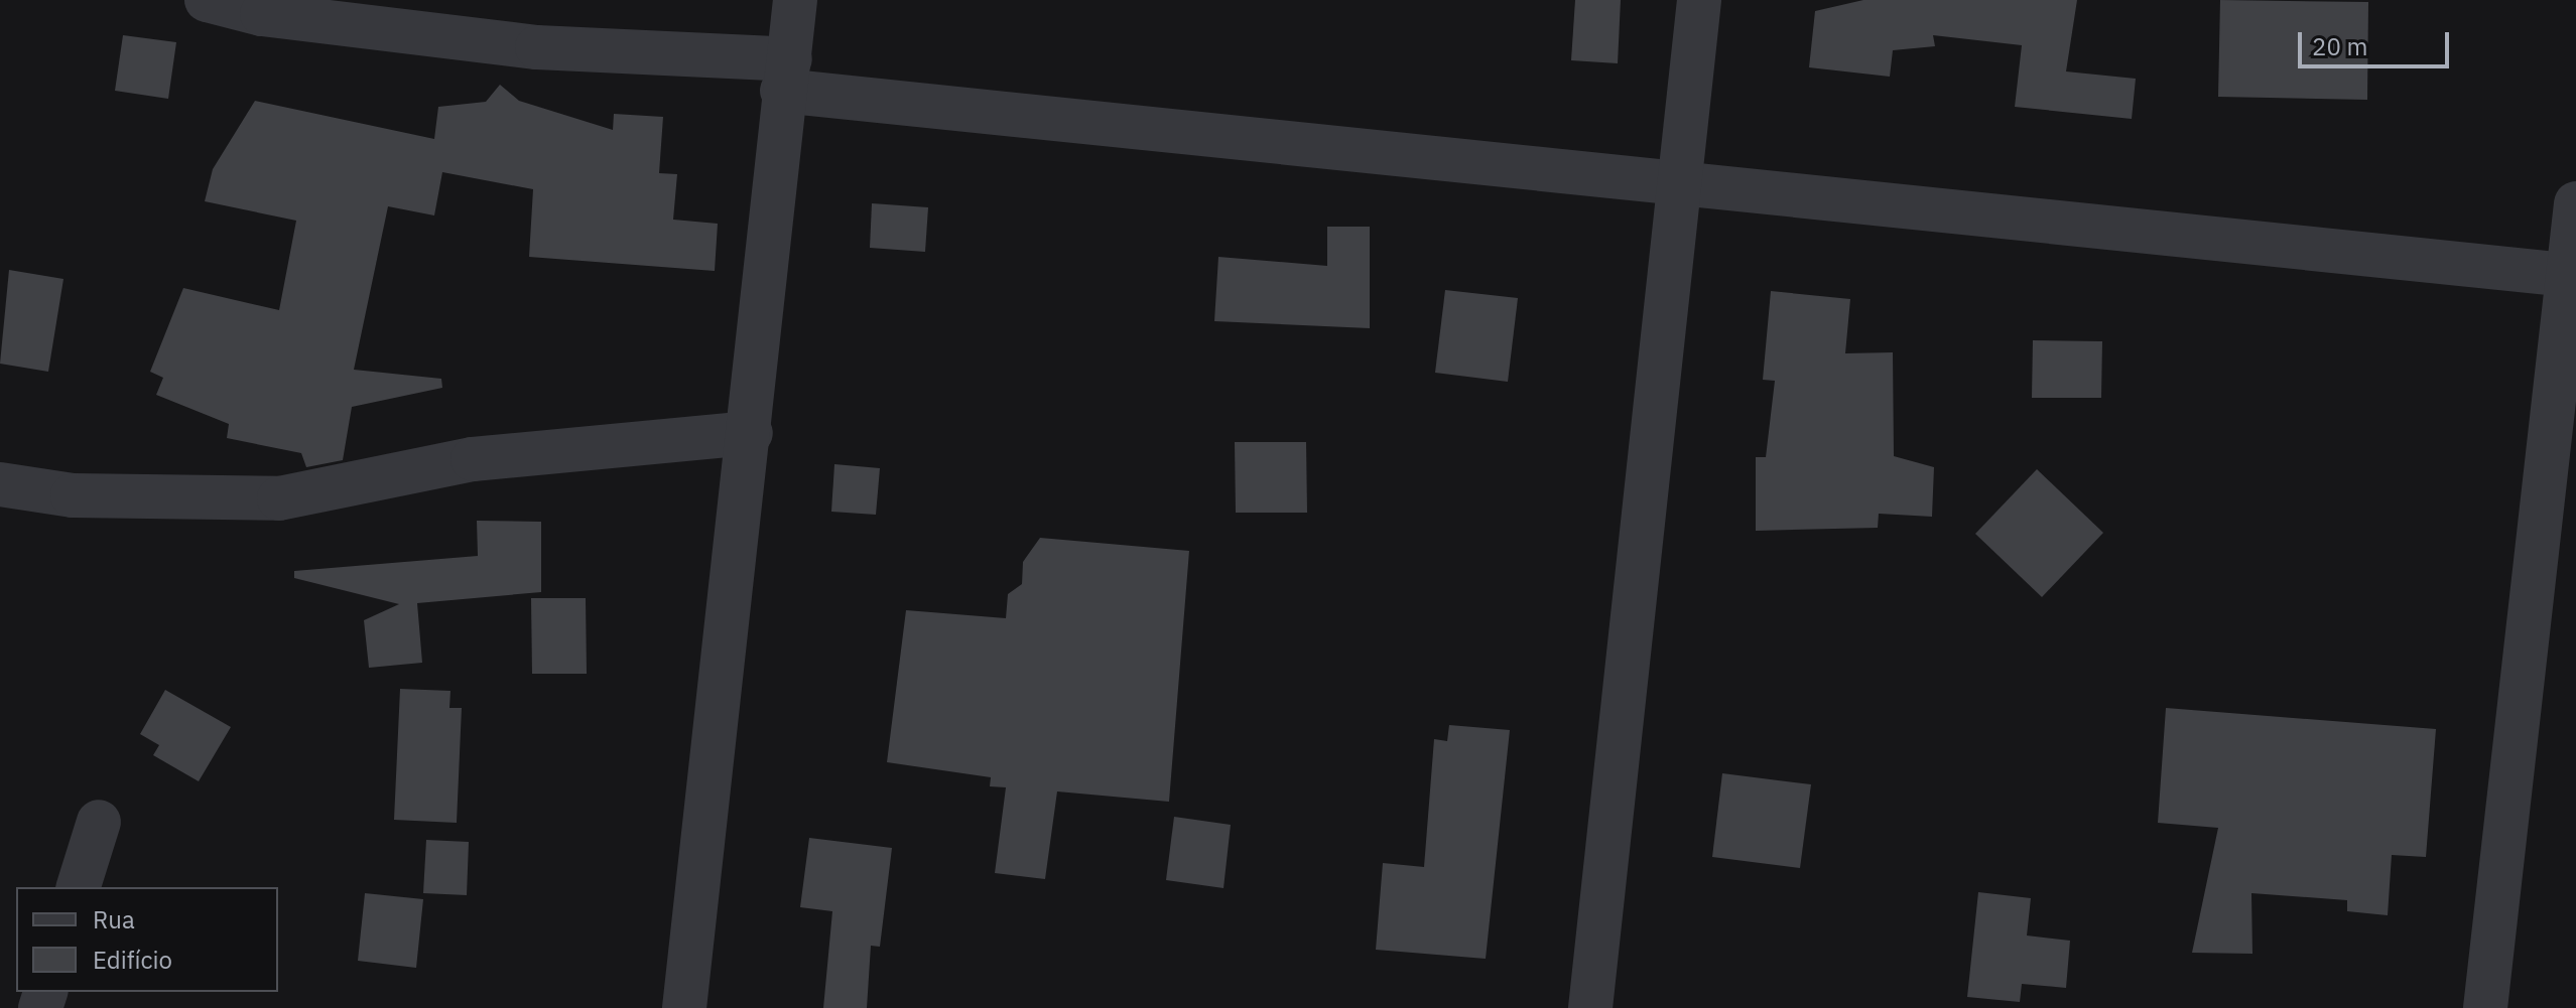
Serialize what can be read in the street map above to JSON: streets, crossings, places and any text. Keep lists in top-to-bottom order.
{
  "legend": ["Rua", "Edifício"],
  "scale_bar": "20 m"
}
